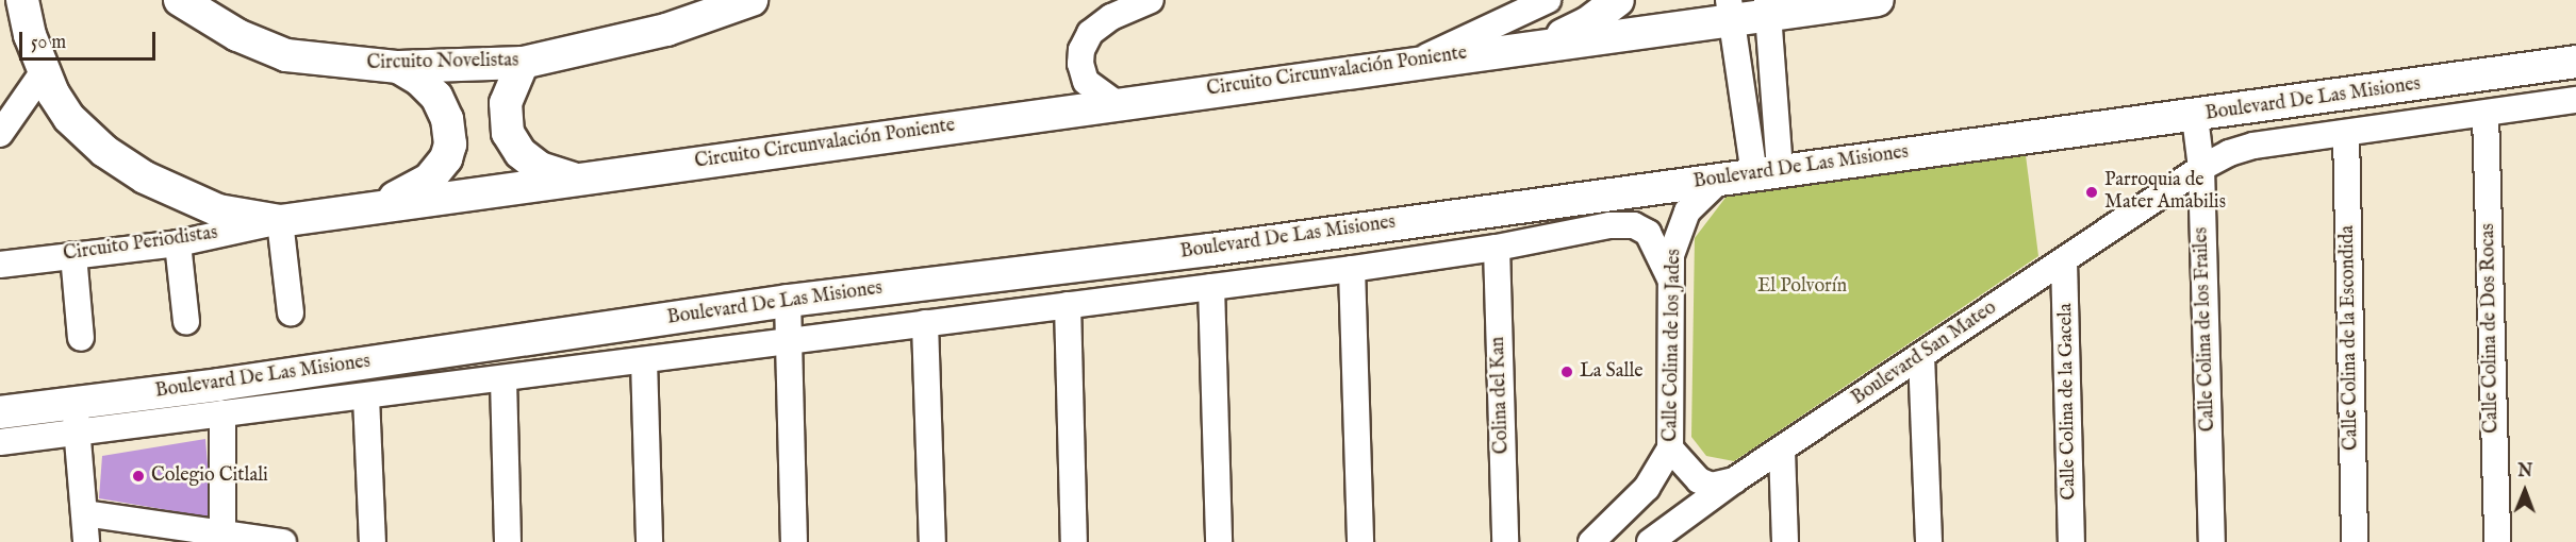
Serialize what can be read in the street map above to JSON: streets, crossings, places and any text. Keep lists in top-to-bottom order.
{
  "streets": {
    "main road": ["Circuito Novelistas", "Circuito Circunvalación Poniente", "Boulevard De Las Misiones"],
    "street": [
      "Circuito Periodistas",
      "Calle Colina de Dos Rocas",
      "Calle Colina de los Frailes",
      "Calle Colina de la Escondida",
      "Calle Colina de los Jades",
      "Boulevard San Mateo",
      "Colina del Kan",
      "Calle Colina de la Gacela"
    ]
  },
  "crossings": [
    ["Circuito Circunvalación Poniente", "Circuito Periodistas"],
    ["Boulevard De Las Misiones", "Calle Colina de Dos Rocas"],
    ["Boulevard De Las Misiones", "Calle Colina de los Frailes"],
    ["Boulevard De Las Misiones", "Calle Colina de la Escondida"],
    ["Boulevard De Las Misiones", "Calle Colina de los Jades"],
    ["Boulevard De Las Misiones", "Boulevard San Mateo"],
    ["Boulevard De Las Misiones", "Colina del Kan"],
    ["Calle Colina de los Frailes", "Boulevard San Mateo"],
    ["Calle Colina de los Jades", "Boulevard San Mateo"],
    ["Boulevard San Mateo", "Calle Colina de la Gacela"]
  ],
  "parks": ["El Polvorín"],
  "places": ["Parroquia de Mater Amabilis", "La Salle", "Colegio Citlali"],
  "scale_bar": "50 m",
  "north": "top"
}
